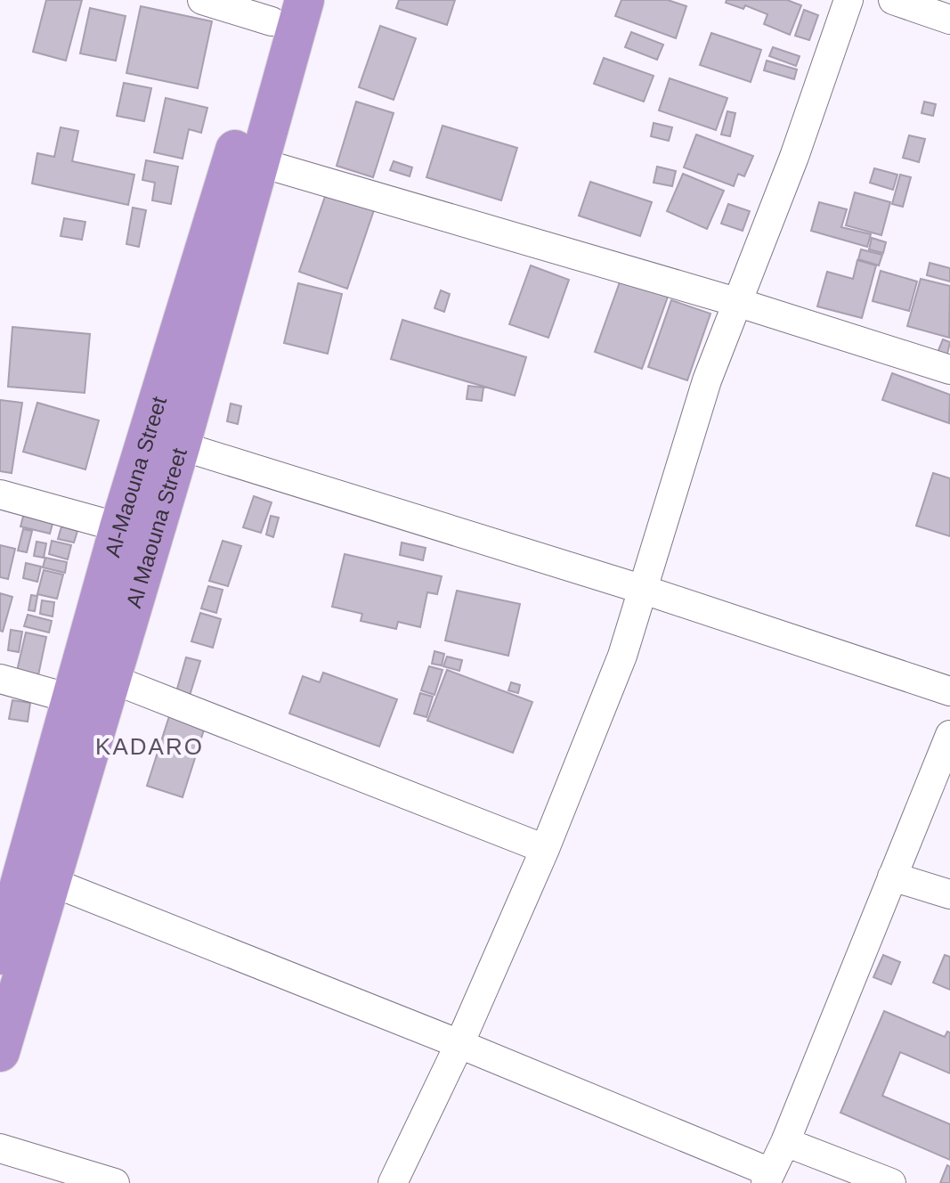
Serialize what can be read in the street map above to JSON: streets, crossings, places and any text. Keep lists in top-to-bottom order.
{
  "streets": {
    "highway": ["Al-Maouna Street", "Al Maouna Street"]
  },
  "crossings": [
    ["Al-Maouna Street", "Al Maouna Street"]
  ],
  "districts": ["KADARO"]
}
